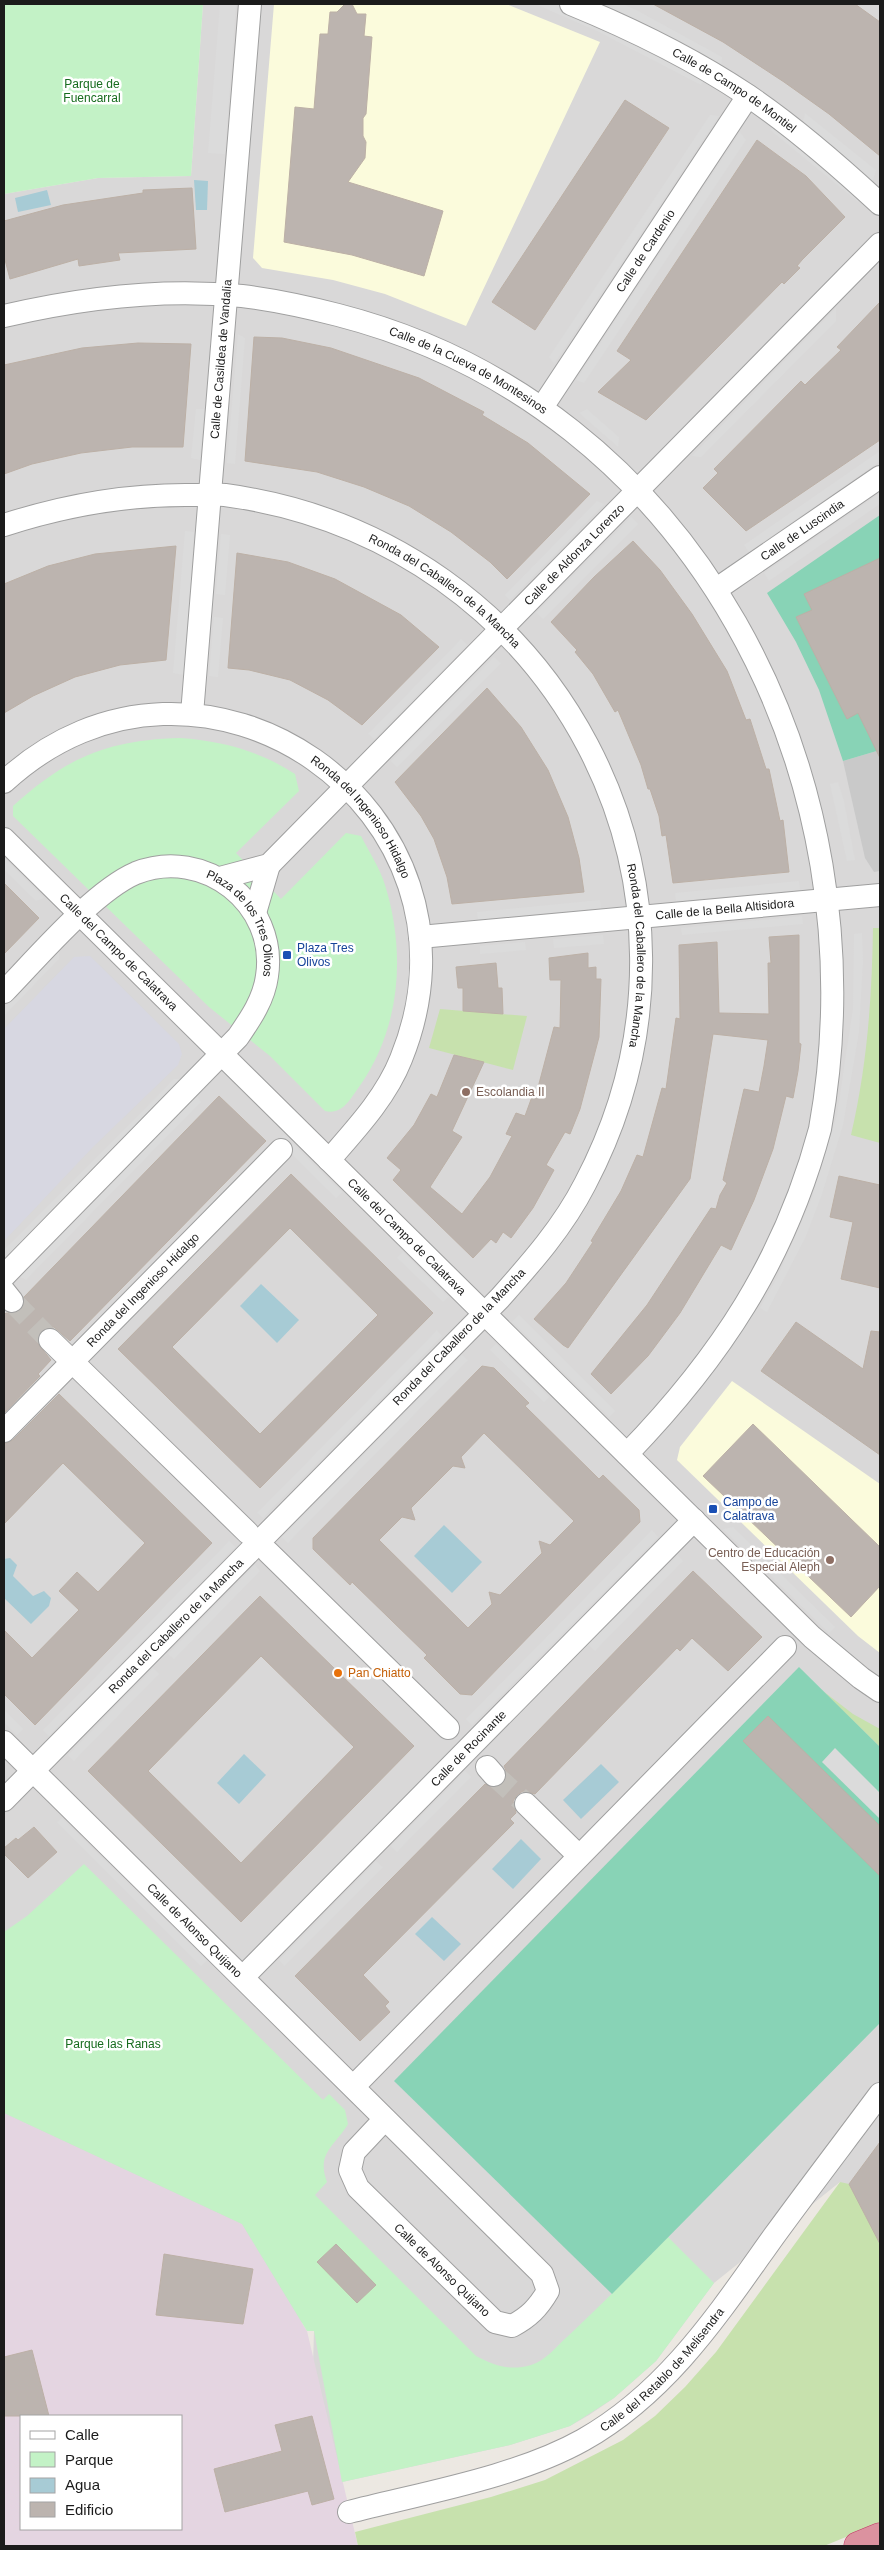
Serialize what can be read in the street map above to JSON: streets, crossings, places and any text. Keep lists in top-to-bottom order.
{
  "streets": {
    "street": [
      "Calle de Campo de Montiel",
      "Calle de Cardenio",
      "Calle de Casildea de Vandalia",
      "Calle de la Cueva de Montesinos",
      "Calle de Luscindia",
      "Calle de Aldonza Lorenzo",
      "Ronda del Caballero de la Mancha",
      "Ronda del Ingenioso Hidalgo",
      "Calle de la Bella Altisidora",
      "Plaza de los Tres Olivos",
      "Calle del Campo de Calatrava",
      "Calle de Rocinante",
      "Calle de Alonso Quijano",
      "Calle del Retablo de Melisendra"
    ]
  },
  "crossings": [
    ["Calle de Campo de Montiel", "Calle de Cardenio"],
    ["Calle de Cardenio", "Calle de la Cueva de Montesinos"],
    ["Calle de Casildea de Vandalia", "Calle de la Cueva de Montesinos"],
    ["Calle de Casildea de Vandalia", "Ronda del Caballero de la Mancha"],
    ["Calle de Casildea de Vandalia", "Ronda del Ingenioso Hidalgo"],
    ["Calle de la Cueva de Montesinos", "Calle de Luscindia"],
    ["Calle de la Cueva de Montesinos", "Calle de Aldonza Lorenzo"],
    ["Calle de la Cueva de Montesinos", "Calle de la Bella Altisidora"],
    ["Calle de la Cueva de Montesinos", "Calle del Campo de Calatrava"],
    ["Calle de Aldonza Lorenzo", "Ronda del Caballero de la Mancha"],
    ["Calle de Aldonza Lorenzo", "Ronda del Ingenioso Hidalgo"],
    ["Calle de Aldonza Lorenzo", "Plaza de los Tres Olivos"],
    ["Ronda del Caballero de la Mancha", "Calle de la Bella Altisidora"],
    ["Ronda del Caballero de la Mancha", "Calle del Campo de Calatrava"],
    ["Ronda del Caballero de la Mancha", "Calle de Alonso Quijano"],
    ["Ronda del Ingenioso Hidalgo", "Calle de la Bella Altisidora"],
    ["Ronda del Ingenioso Hidalgo", "Calle del Campo de Calatrava"],
    ["Plaza de los Tres Olivos", "Calle del Campo de Calatrava"],
    ["Calle del Campo de Calatrava", "Calle de Rocinante"],
    ["Calle de Rocinante", "Calle de Alonso Quijano"]
  ],
  "parks": ["Parque de Fuencarral", "Parque las Ranas"],
  "places": {
    "transit": ["Plaza Tres Olivos", "Campo de Calatrava"],
    "other": ["Escolandia II", "Centro de Educación Especial Aleph", "Pan Chiatto"]
  },
  "legend": [
    "Calle",
    "Parque",
    "Agua",
    "Edificio"
  ]
}
